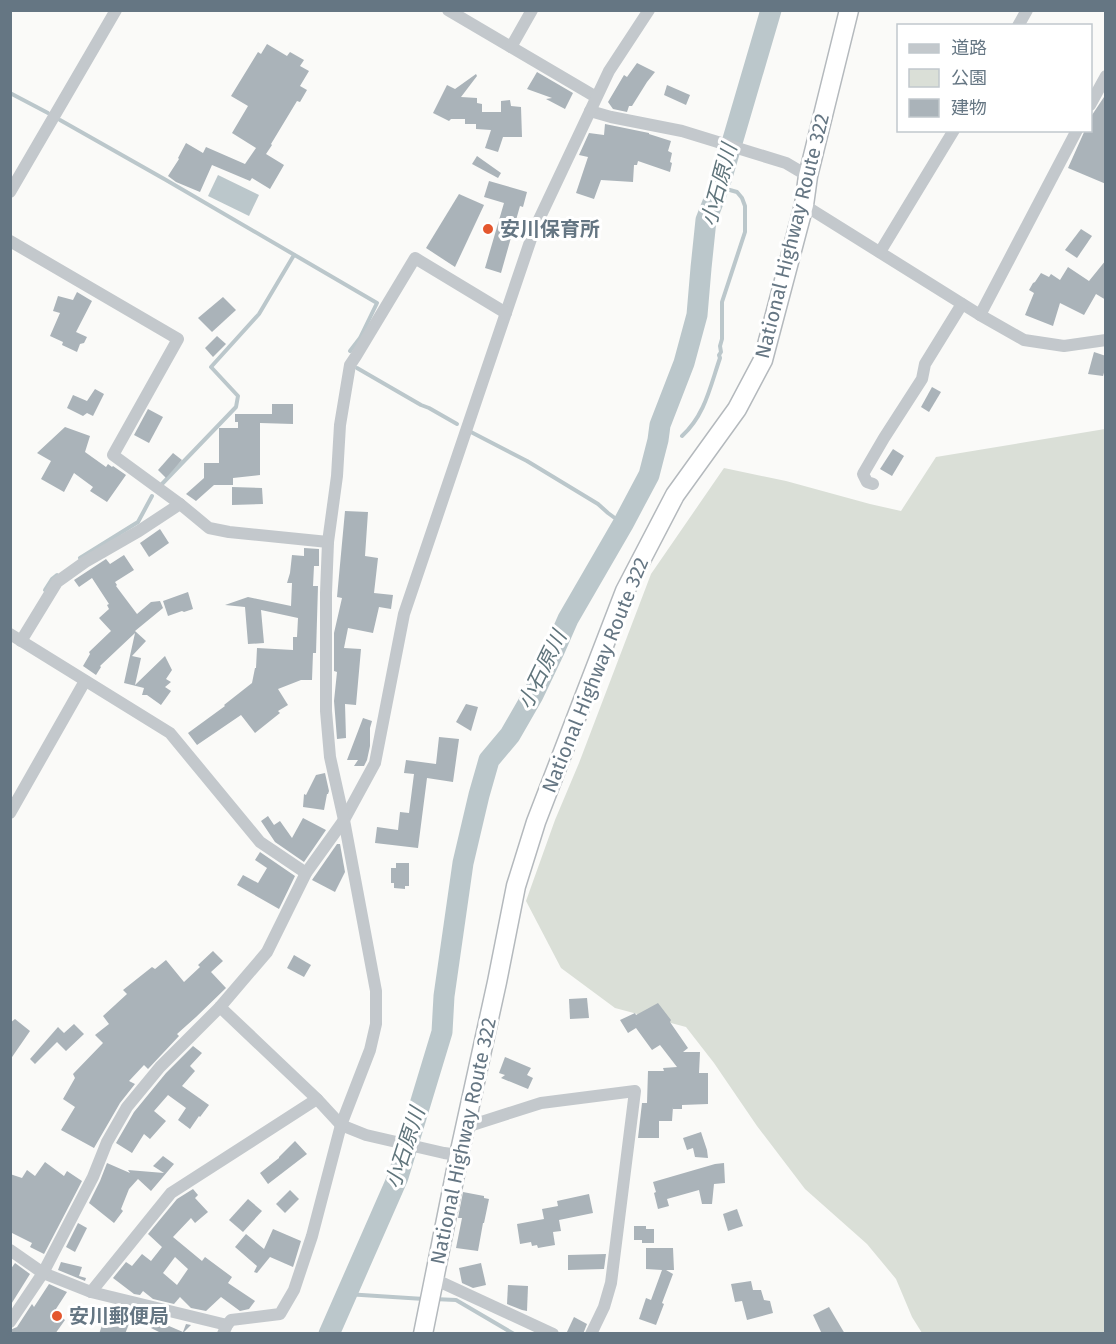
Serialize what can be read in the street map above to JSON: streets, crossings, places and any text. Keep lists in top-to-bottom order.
{
  "streets": {
    "highway": ["National Highway Route 322"]
  },
  "water": ["小石原川"],
  "places": ["安川保育所", "安川郵便局"],
  "legend": ["道路", "公園", "建物"]
}
